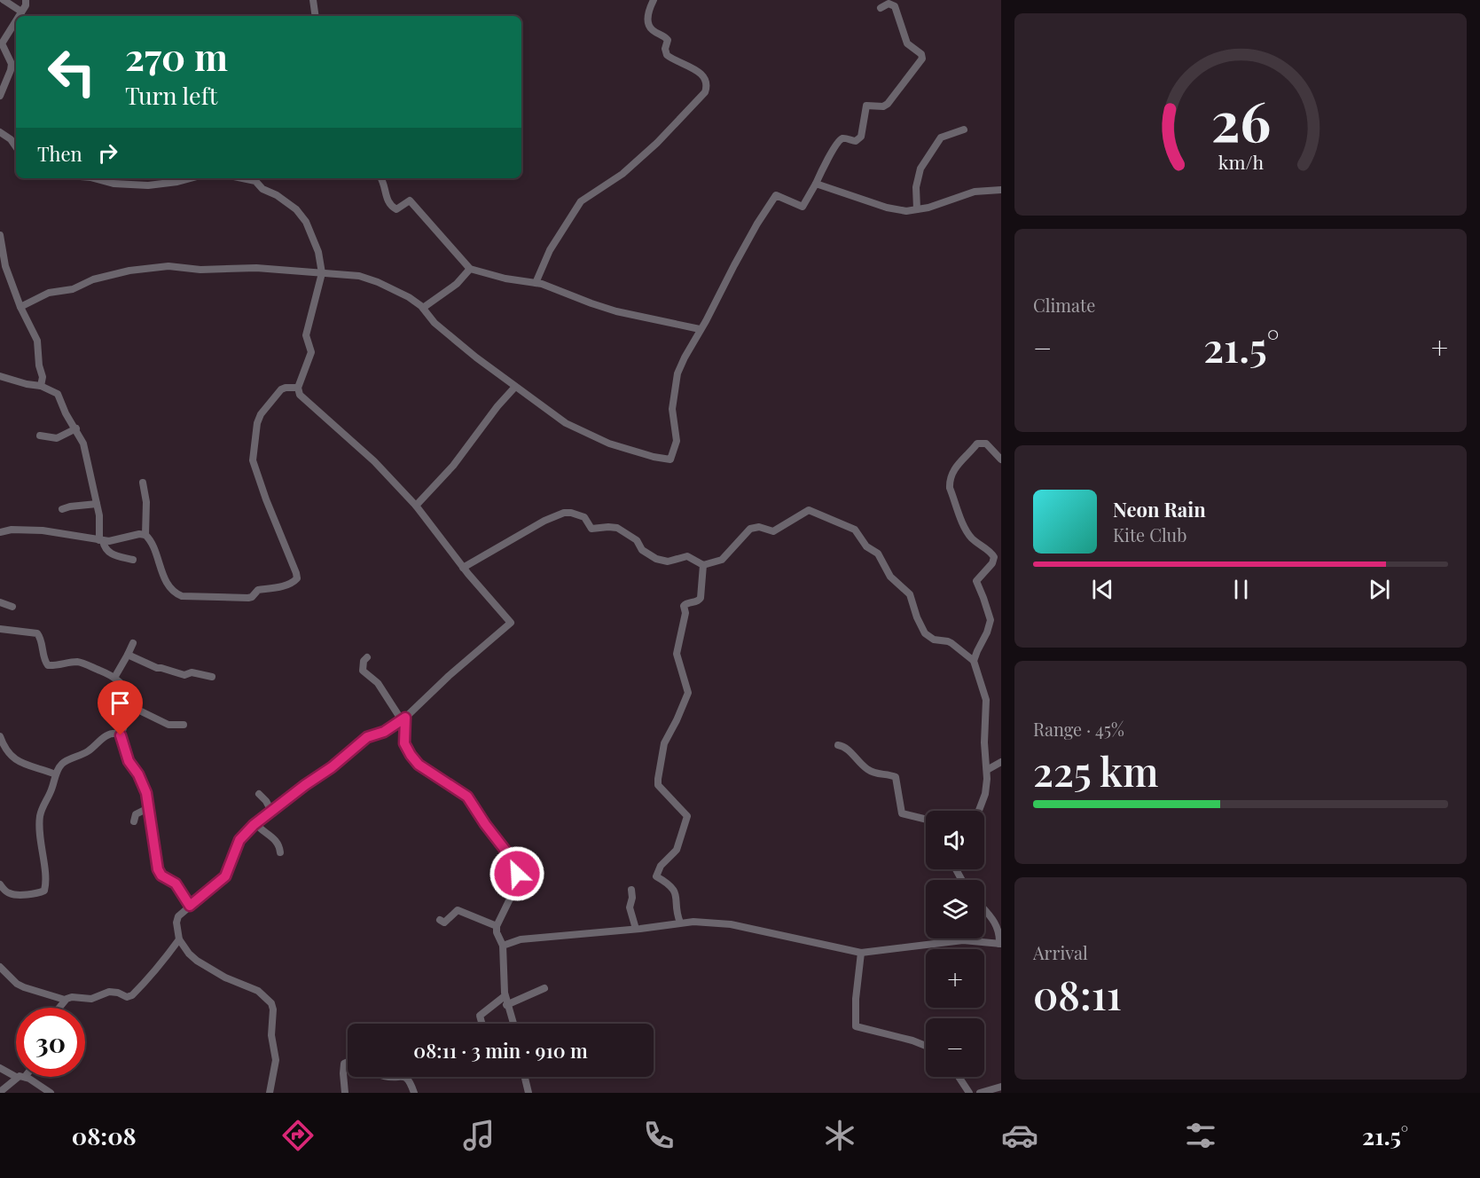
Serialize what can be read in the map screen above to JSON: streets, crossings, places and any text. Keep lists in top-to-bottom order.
{
  "page": {
    "turn": ["270 m", "Turn left"],
    "then": "Then",
    "tile": [
      "Climate",
      ["Range · 45%", "225 km"],
      ["Arrival", "08:11"]
    ],
    "heat": ["−", "21.5°", "+"],
    "song": ["Neon Rain", "Kite Club"],
    "map_buttons": ["+", "−"],
    "limit": "30",
    "trip": "08:11 · 3 min · 910 m",
    "tabs": ["08:08", "21.5°"],
    "gauge": ["26", "km/h"]
  }
}
